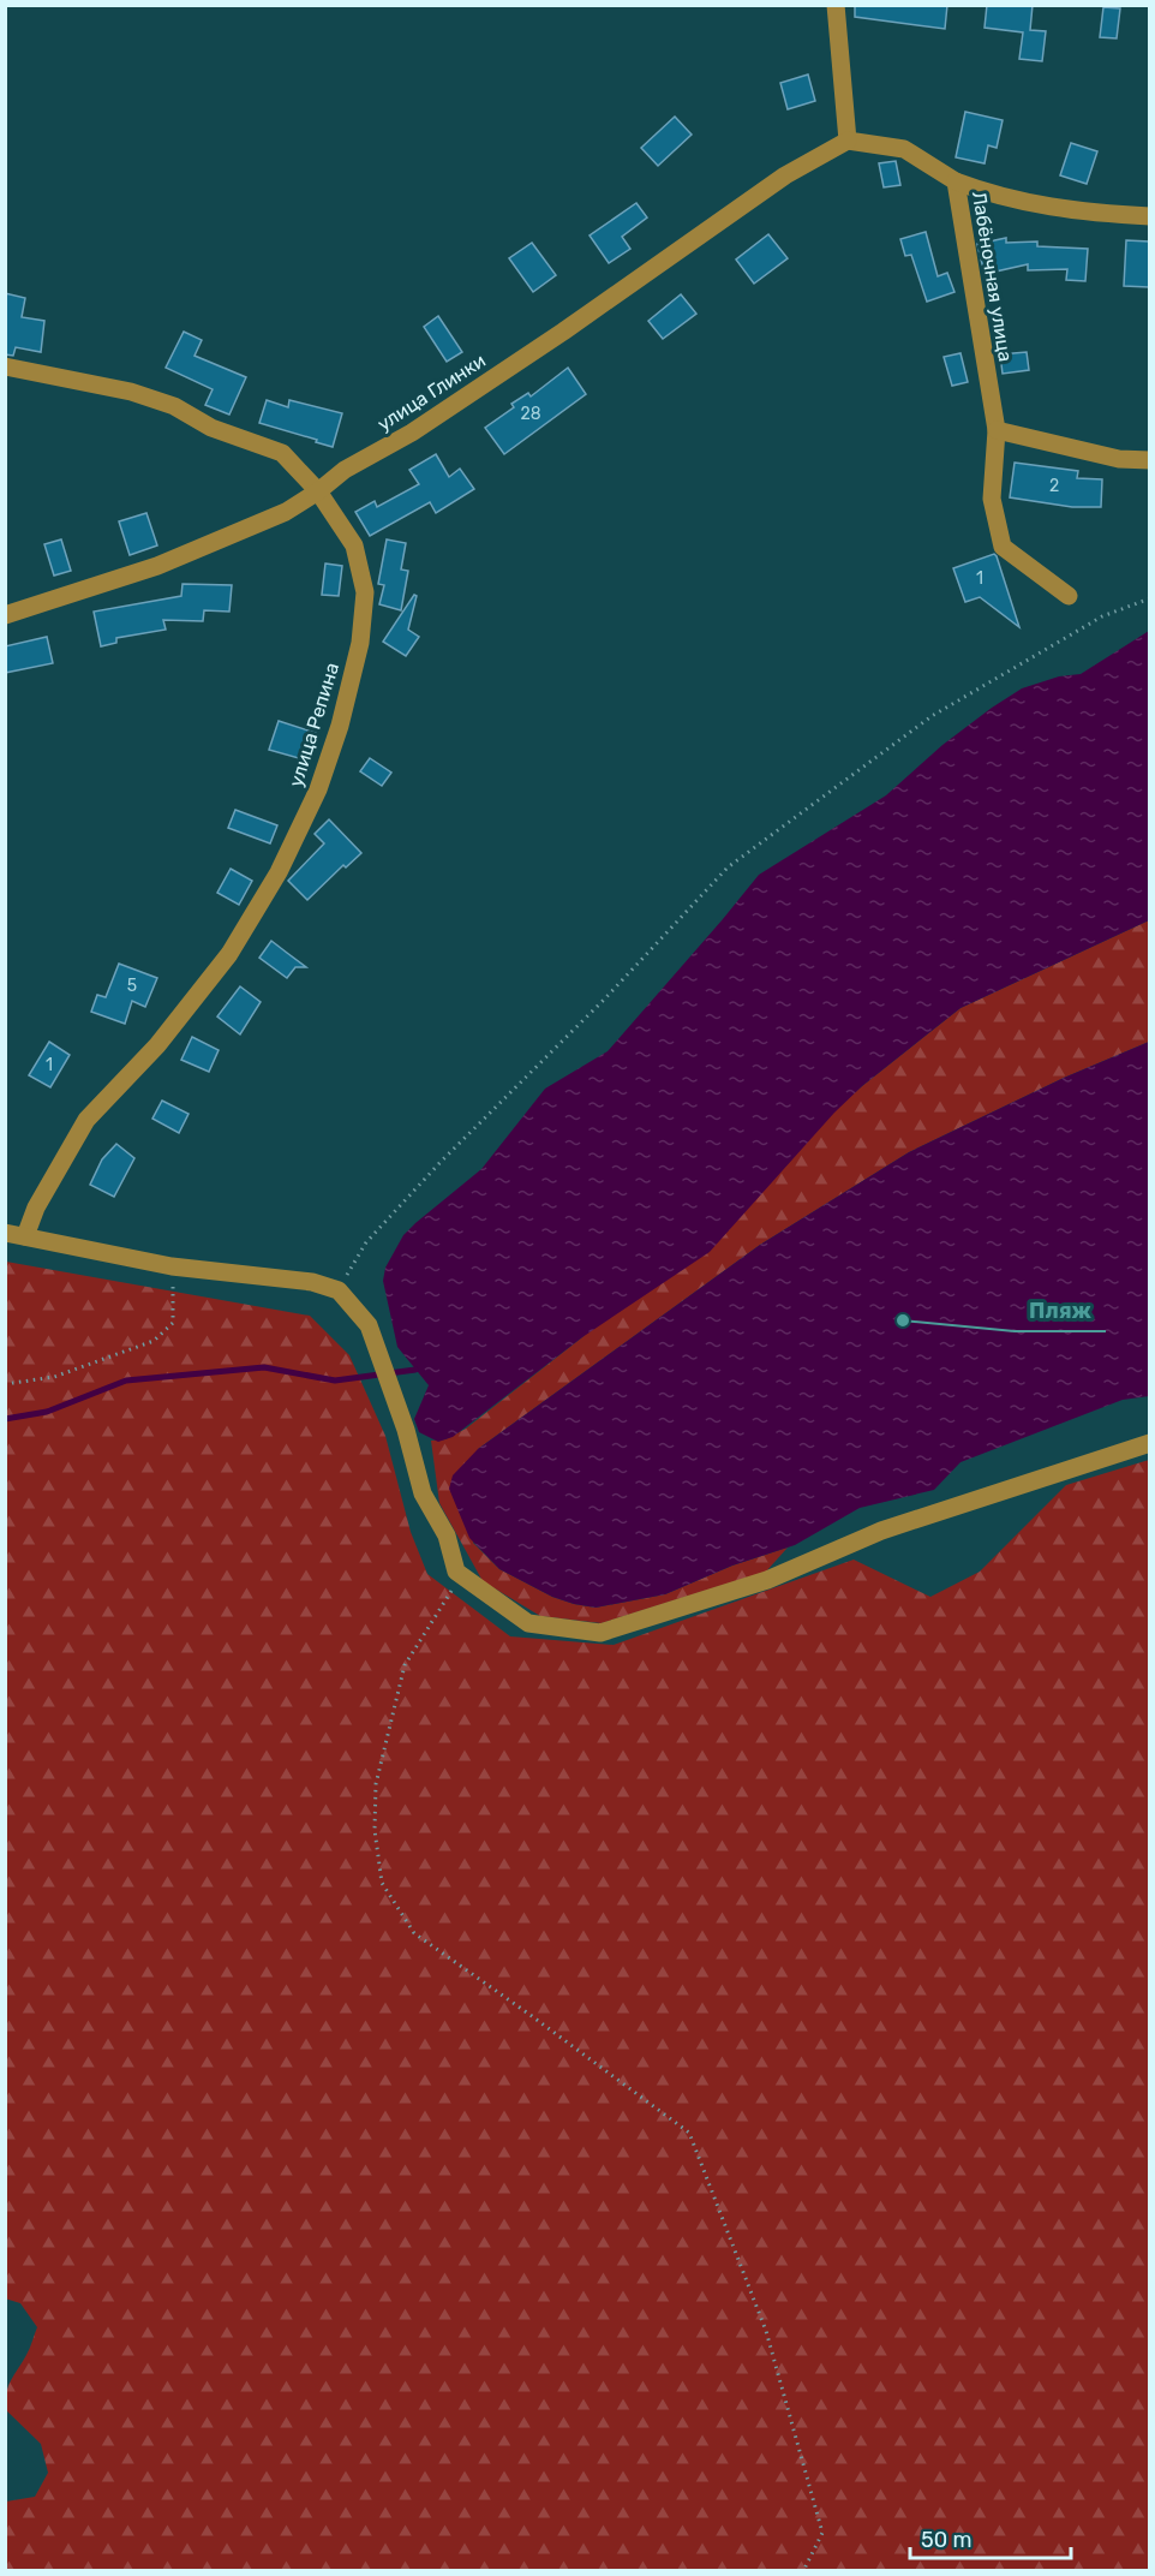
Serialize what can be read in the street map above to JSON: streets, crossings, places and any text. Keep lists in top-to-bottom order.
{
  "streets": {
    "street": ["Лабёночная улица", "улица Глинки", "улица Репина"]
  },
  "crossings": [
    ["Лабёночная улица", "улица Глинки"],
    ["улица Глинки", "улица Репина"]
  ],
  "places": ["Пляж"],
  "house_numbers": [
    "28",
    "2",
    "1",
    "5",
    "1"
  ],
  "scale_bar": "50 m"
}
